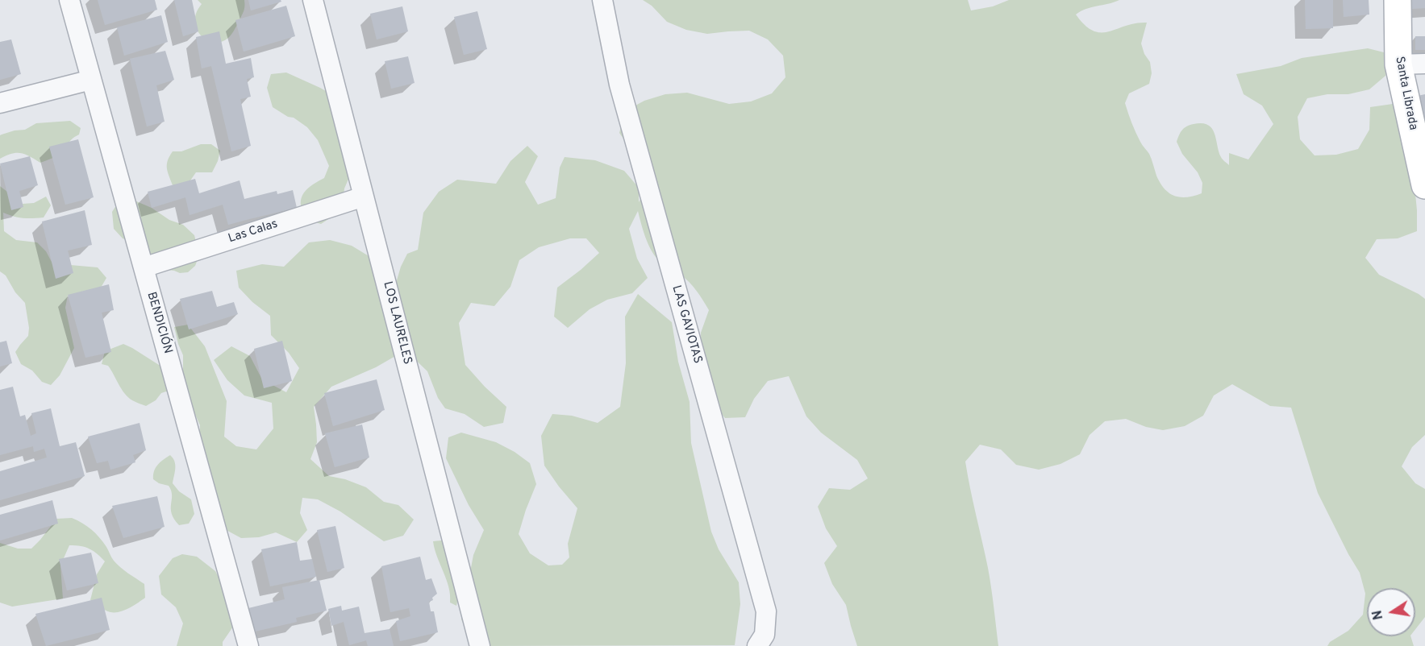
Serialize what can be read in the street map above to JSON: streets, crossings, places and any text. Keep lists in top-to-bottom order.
{
  "streets": {
    "street": [
      "Santa Librada",
      "Las Calas",
      "BENDICIÓN",
      "LOS LAURELES",
      "LAS GAVIOTAS"
    ]
  },
  "crossings": [
    ["Las Calas", "BENDICIÓN"],
    ["Las Calas", "LOS LAURELES"]
  ],
  "north": "left"
}
